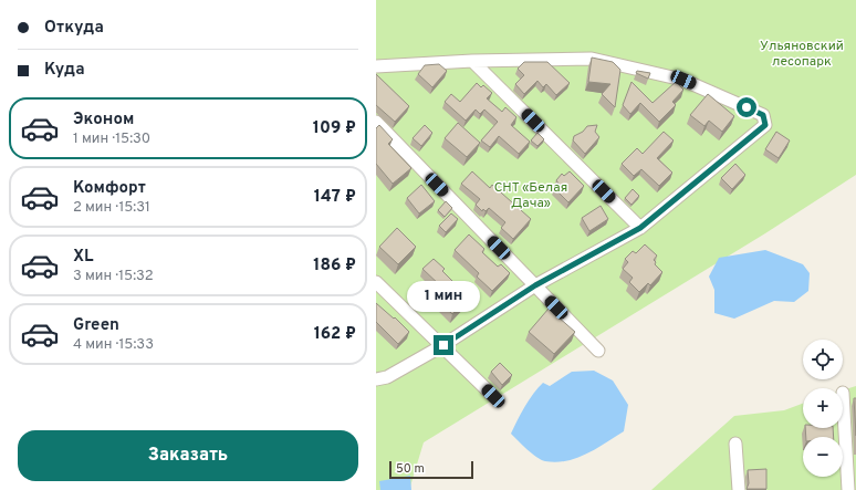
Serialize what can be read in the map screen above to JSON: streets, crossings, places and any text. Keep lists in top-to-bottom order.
{
  "parks": ["Ульяновский лесопарк", "СНТ «Белая Дача»"],
  "scale_bar": "50 m",
  "page": {
    "banner": ["Откуда", "Куда"],
    "list": [
      {
        "name": "Эконом",
        "note": "1 мин · 15:30",
        "value": "109 ₽"
      },
      {
        "name": "Комфорт",
        "note": "2 мин · 15:31",
        "value": "147 ₽"
      },
      {
        "name": "XL",
        "note": "3 мин · 15:32",
        "value": "186 ₽"
      },
      {
        "name": "Green",
        "note": "4 мин · 15:33",
        "value": "162 ₽"
      }
    ],
    "bubble": "1 мин",
    "map_buttons": ["+", "−"],
    "buttons": "Заказать",
    "scale": "50 m"
  }
}
